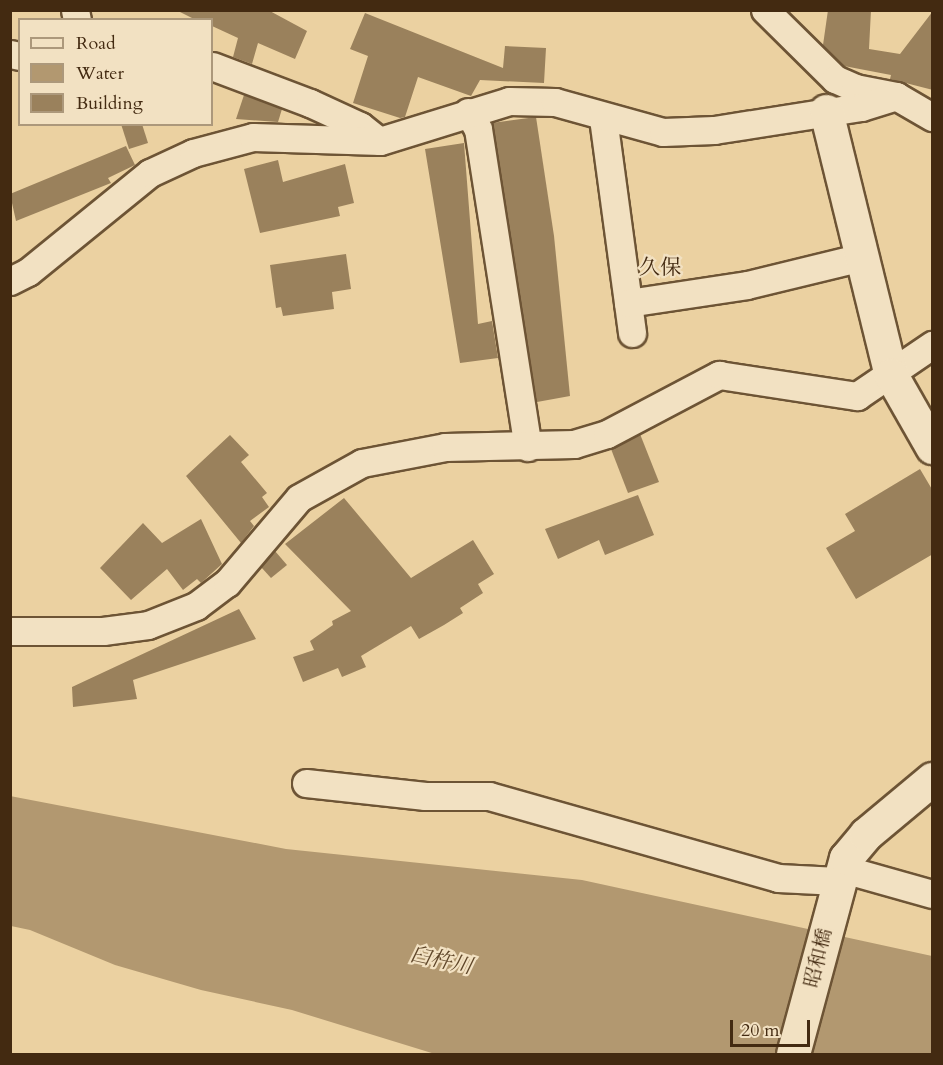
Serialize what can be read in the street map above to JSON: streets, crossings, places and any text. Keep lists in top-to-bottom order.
{
  "streets": {
    "street": ["昭和橋"]
  },
  "districts": ["久保"],
  "water": ["臼杵川"],
  "legend": ["Road", "Water", "Building"],
  "scale_bar": "20 m"
}
